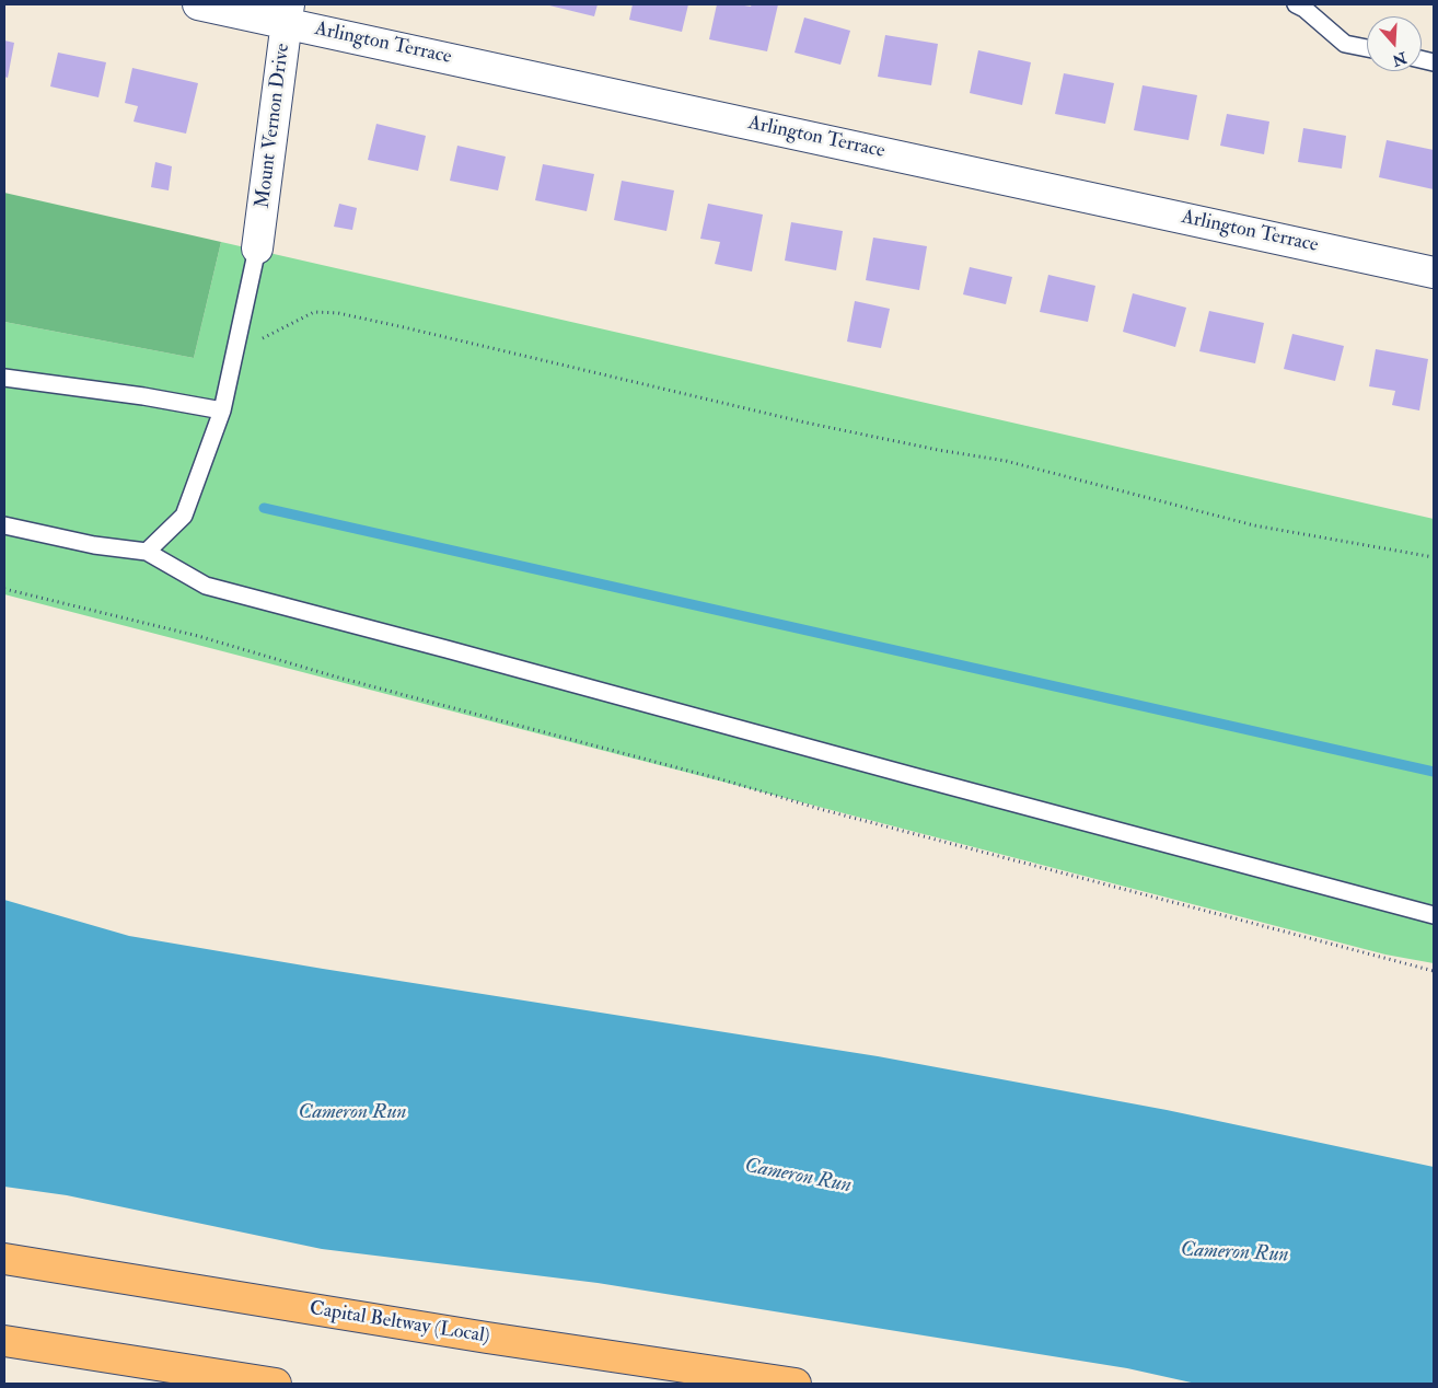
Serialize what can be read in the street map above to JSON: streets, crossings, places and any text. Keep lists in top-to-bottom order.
{
  "streets": {
    "highway": ["Capital Beltway (Local)"],
    "street": ["Arlington Terrace", "Mount Vernon Drive"]
  },
  "crossings": [
    ["Arlington Terrace", "Mount Vernon Drive"]
  ],
  "water": ["Cameron Run"],
  "north": "bottom"
}
